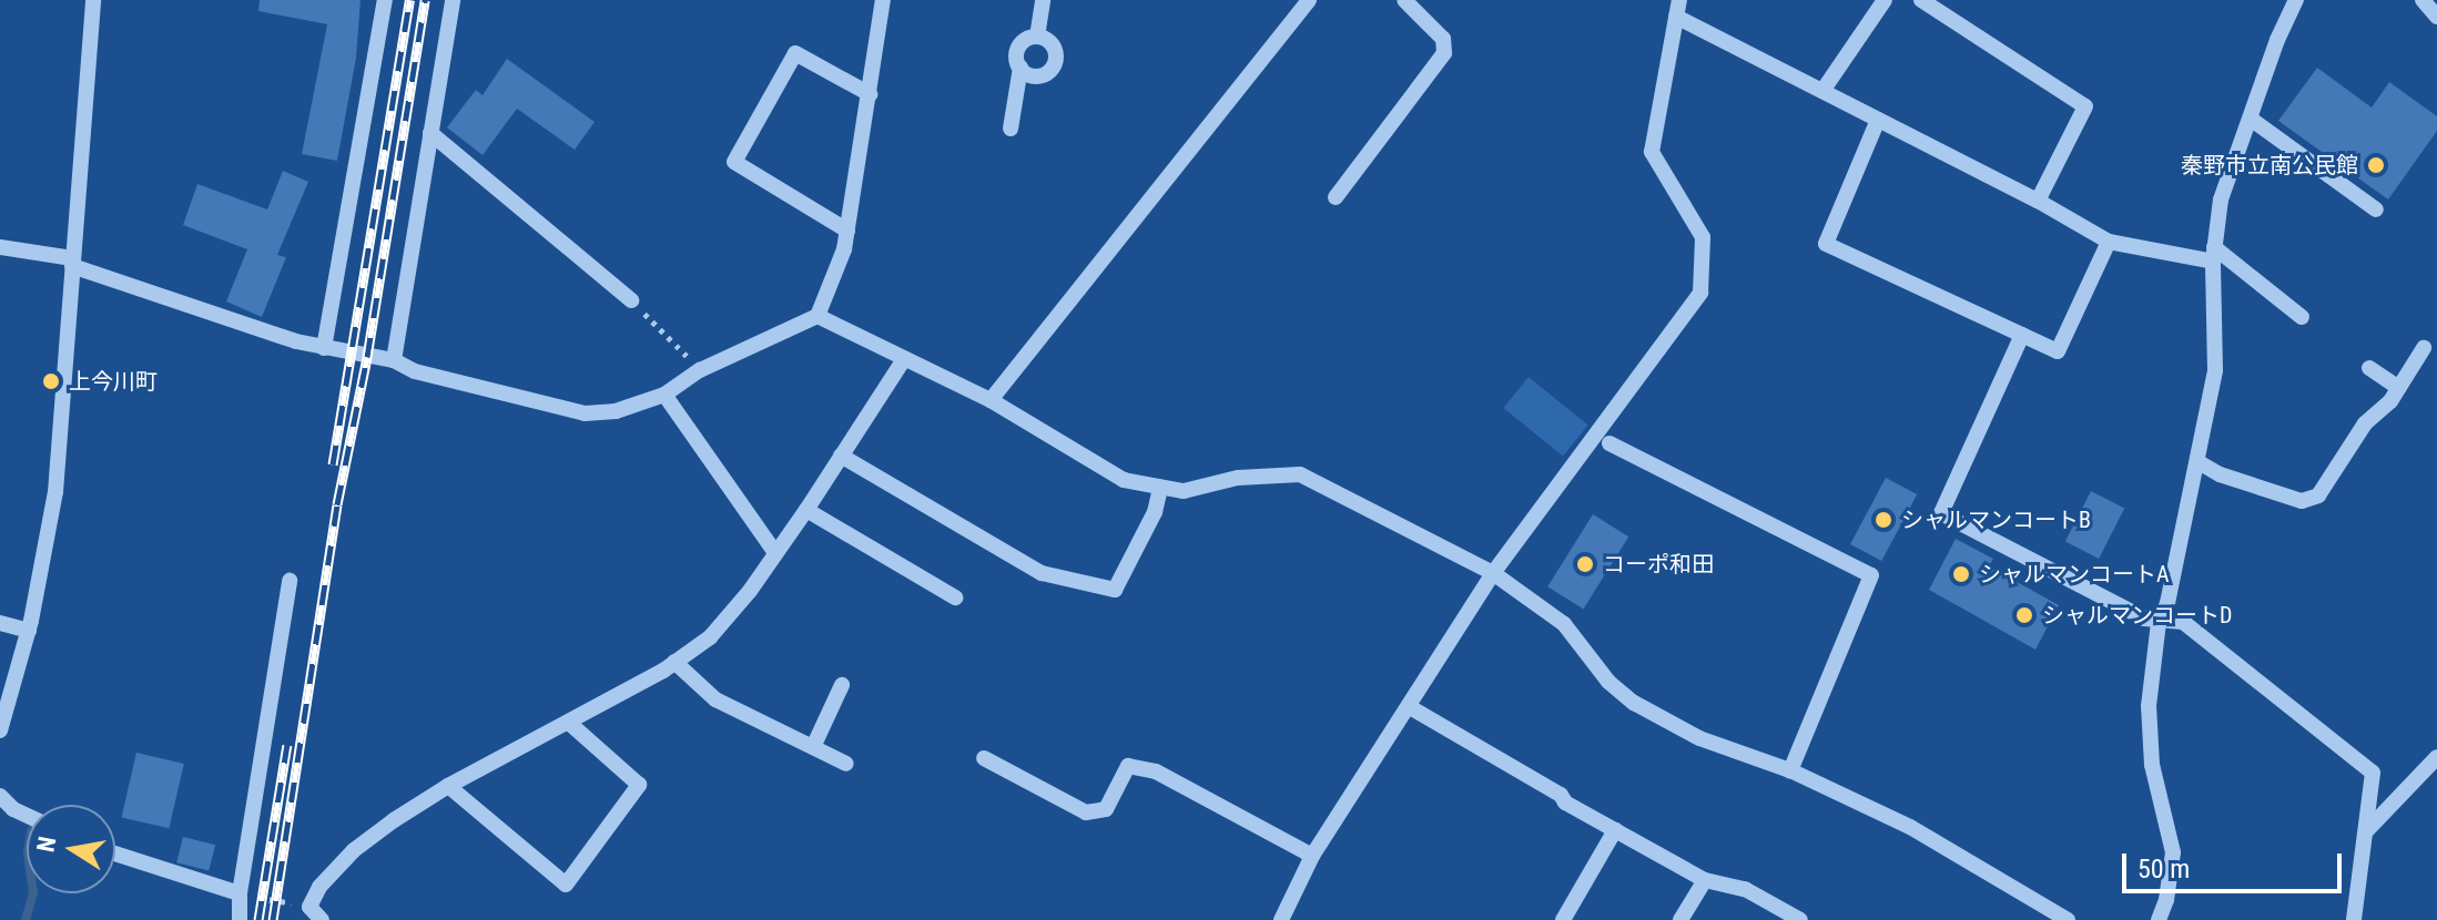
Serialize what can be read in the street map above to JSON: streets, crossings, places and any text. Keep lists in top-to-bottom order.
{
  "places": [
    "秦野市立南公民館",
    "上今川町",
    "シャルマンコートB",
    "コーポ和田",
    "シャルマンコートA",
    "シャルマンコートD"
  ],
  "scale_bar": "50 m",
  "north": "left"
}
